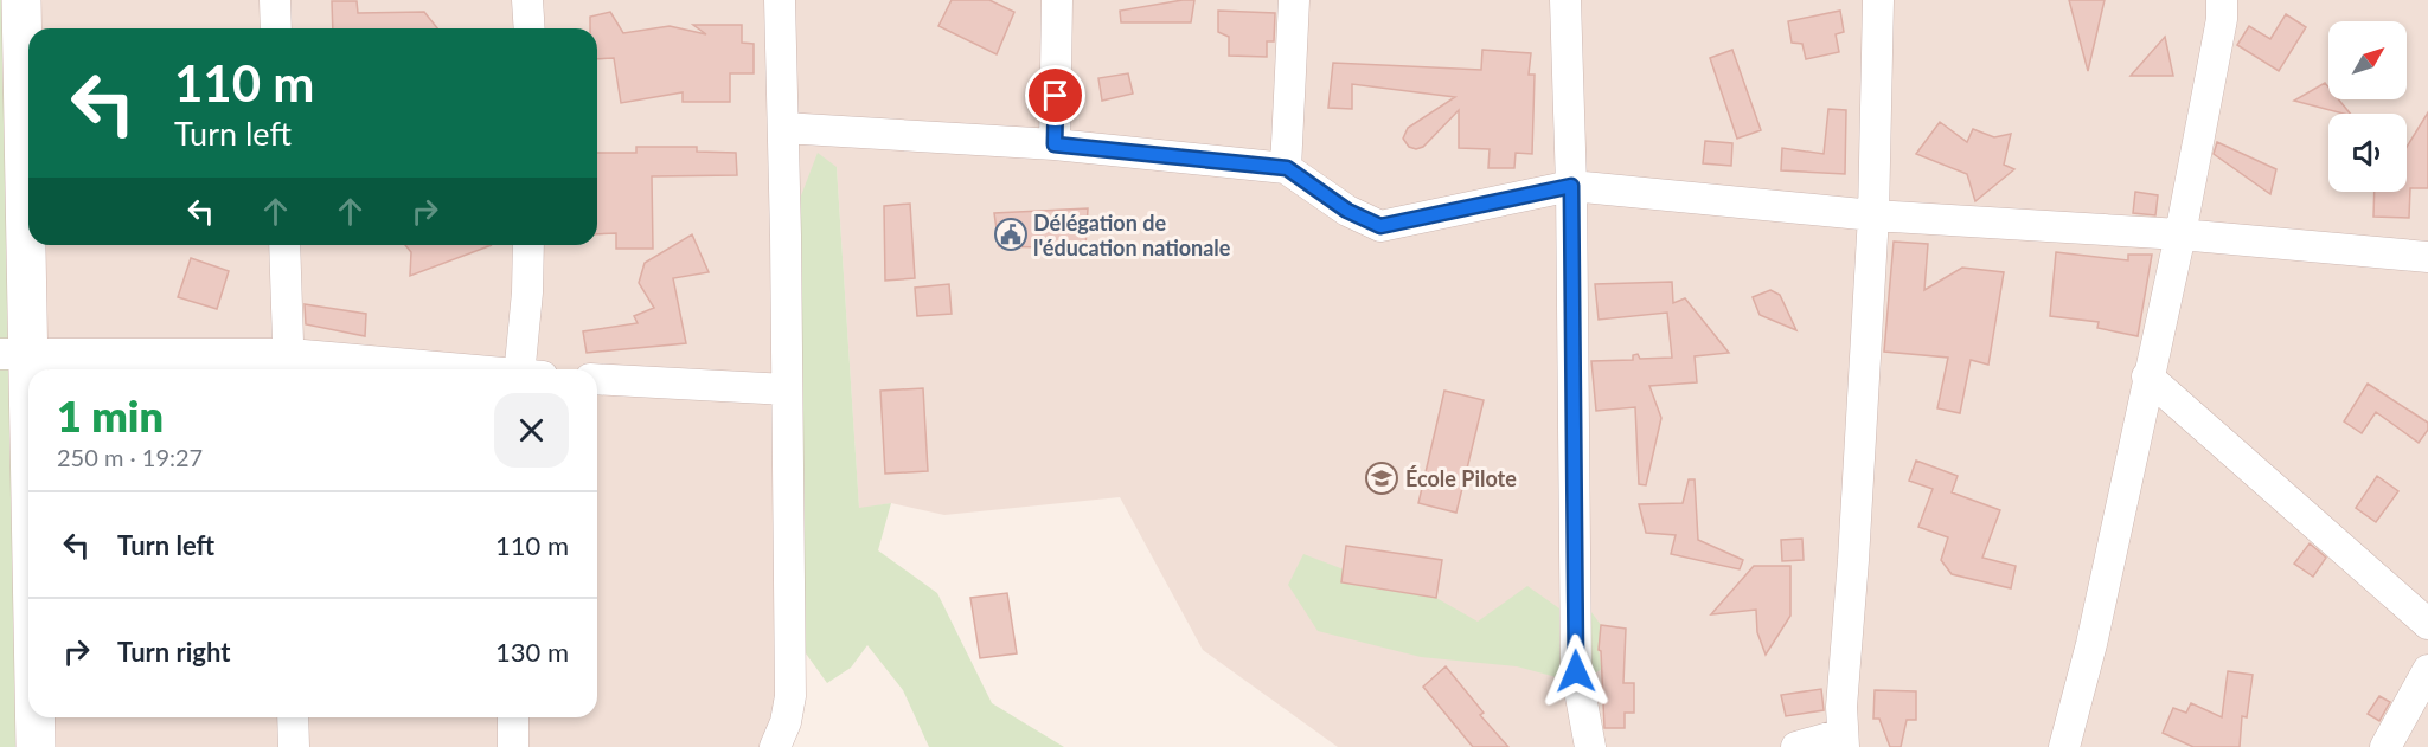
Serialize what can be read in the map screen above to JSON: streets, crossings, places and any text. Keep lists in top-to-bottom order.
{
  "places": {
    "public building": ["Délégation de l'éducation nationale"],
    "school or university": ["École Pilote"]
  },
  "north": "top right",
  "page": {
    "turn": ["110 m", "Turn left"],
    "heading": ["1 min", "250 m · 19:27"],
    "list": [
      {
        "name": "Turn left",
        "value": "110 m"
      },
      {
        "name": "Turn right",
        "value": "130 m"
      }
    ]
  }
}
